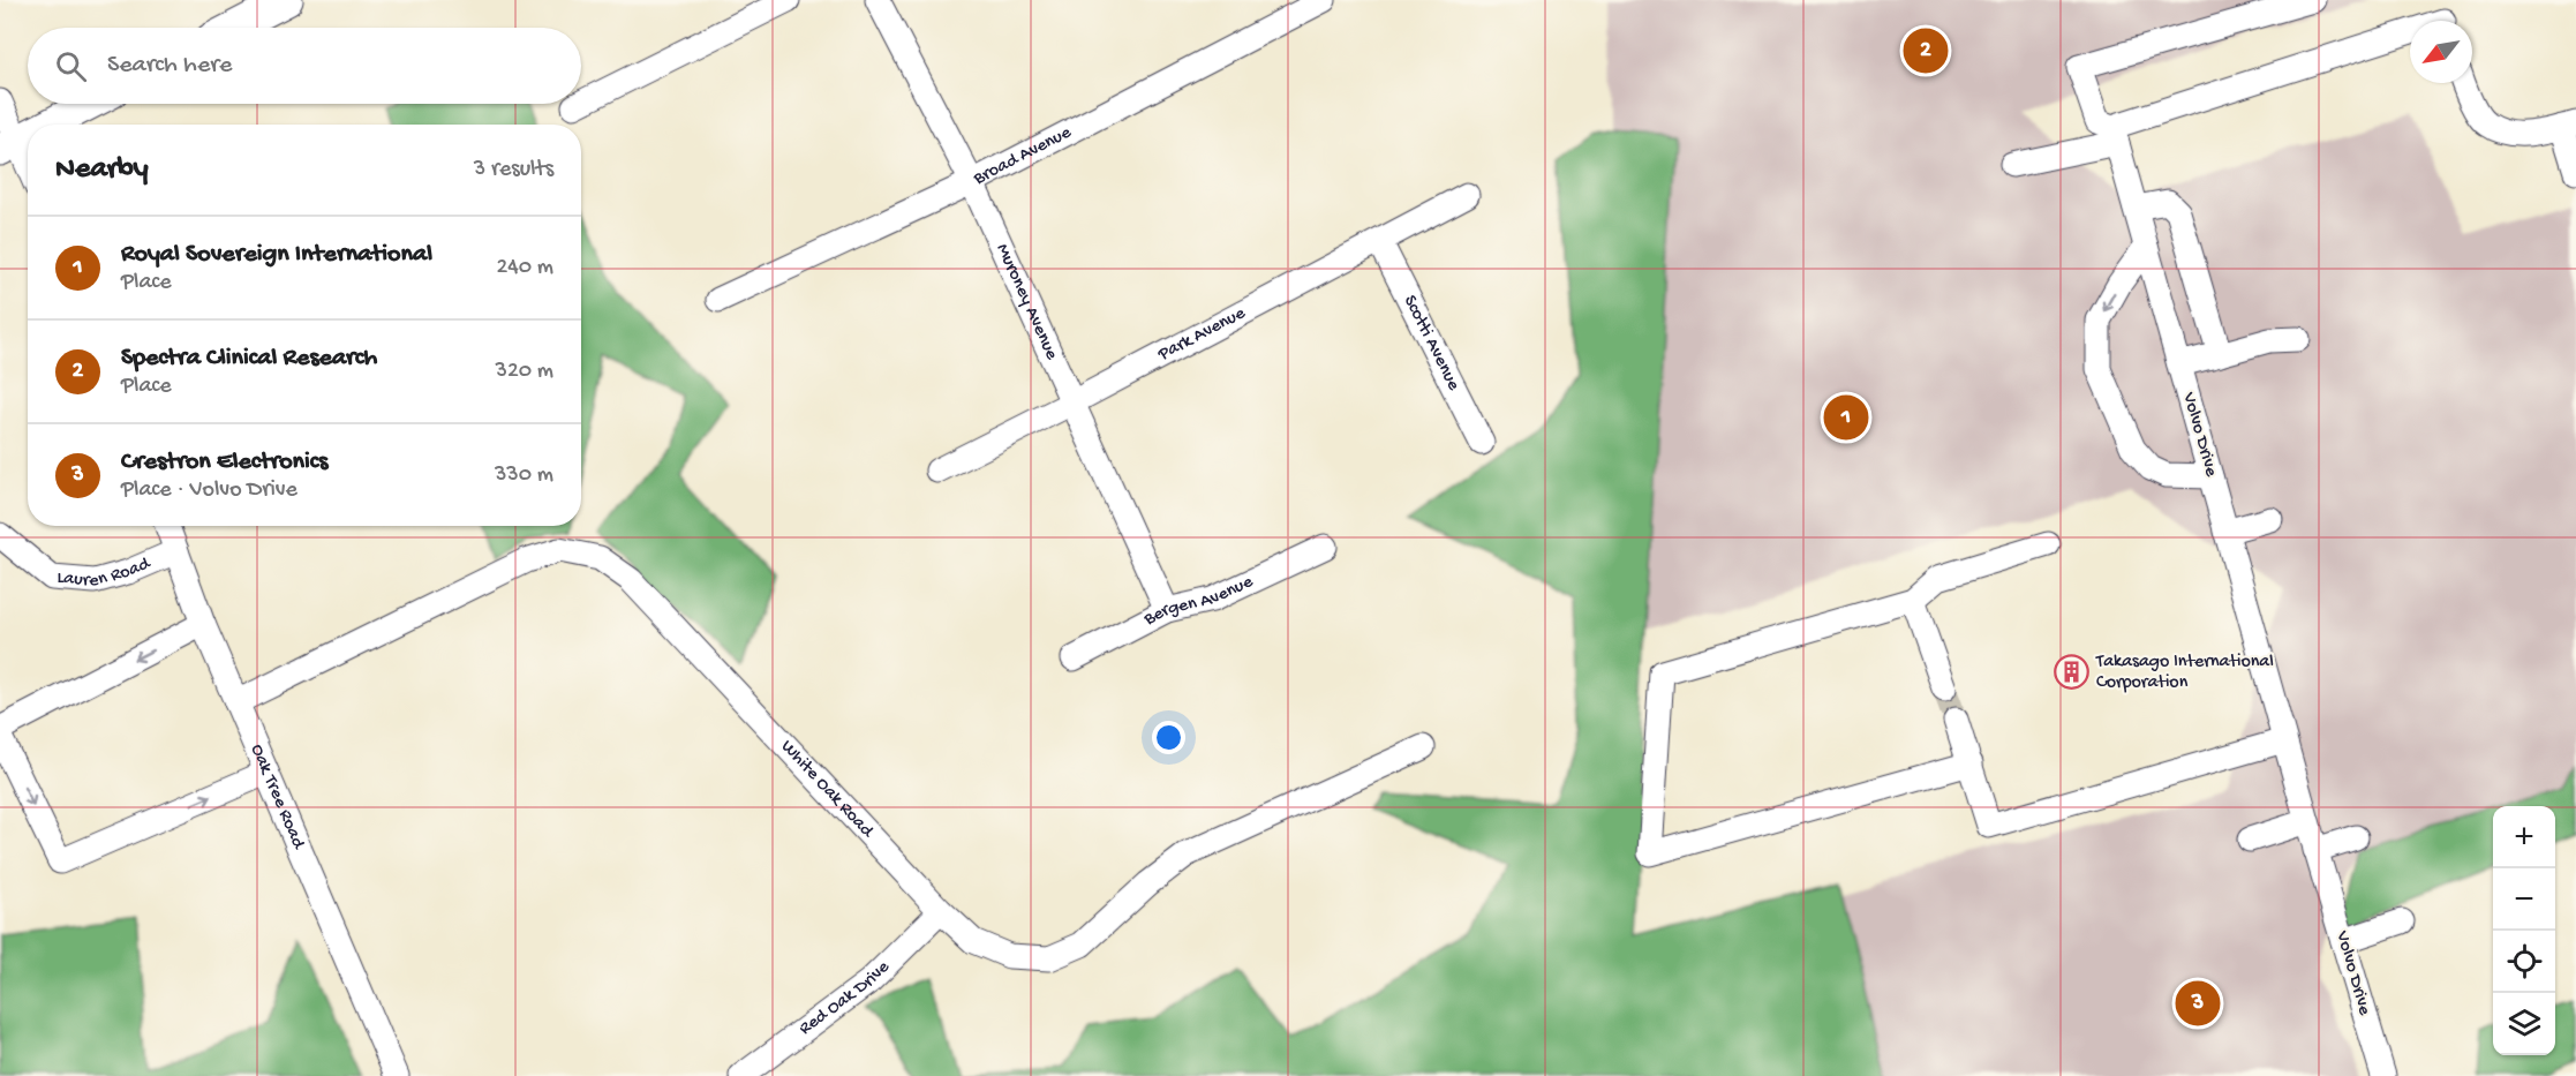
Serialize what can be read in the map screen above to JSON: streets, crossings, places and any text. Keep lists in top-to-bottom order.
{
  "streets": {
    "street": [
      "Broad Avenue",
      "Muroney Avenue",
      "Park Avenue",
      "Scotti Avenue",
      "Volvo Drive",
      "Lauren Road",
      "Bergen Avenue",
      "White Oak Road",
      "Oak Tree Road",
      "Red Oak Drive"
    ]
  },
  "crossings": [
    ["Broad Avenue", "Muroney Avenue"],
    ["Muroney Avenue", "Park Avenue"],
    ["Muroney Avenue", "Bergen Avenue"],
    ["Park Avenue", "Scotti Avenue"],
    ["Lauren Road", "Oak Tree Road"],
    ["White Oak Road", "Oak Tree Road"],
    ["White Oak Road", "Red Oak Drive"]
  ],
  "places": {
    "building": ["Takasago International Corporation"]
  },
  "north": "bottom left",
  "page": {
    "pins": ["2", "1", "3"],
    "search": "Search here",
    "heading": ["Nearby", "3 results"],
    "list": [
      {
        "mark": "1",
        "name": "Royal Sovereign International",
        "note": "Place",
        "value": "240 m"
      },
      {
        "mark": "2",
        "name": "Spectra Clinical Research",
        "note": "Place",
        "value": "320 m"
      },
      {
        "mark": "3",
        "name": "Crestron Electronics",
        "note": "Place · Volvo Drive",
        "value": "330 m"
      }
    ],
    "map_buttons": ["+", "−"]
  }
}
